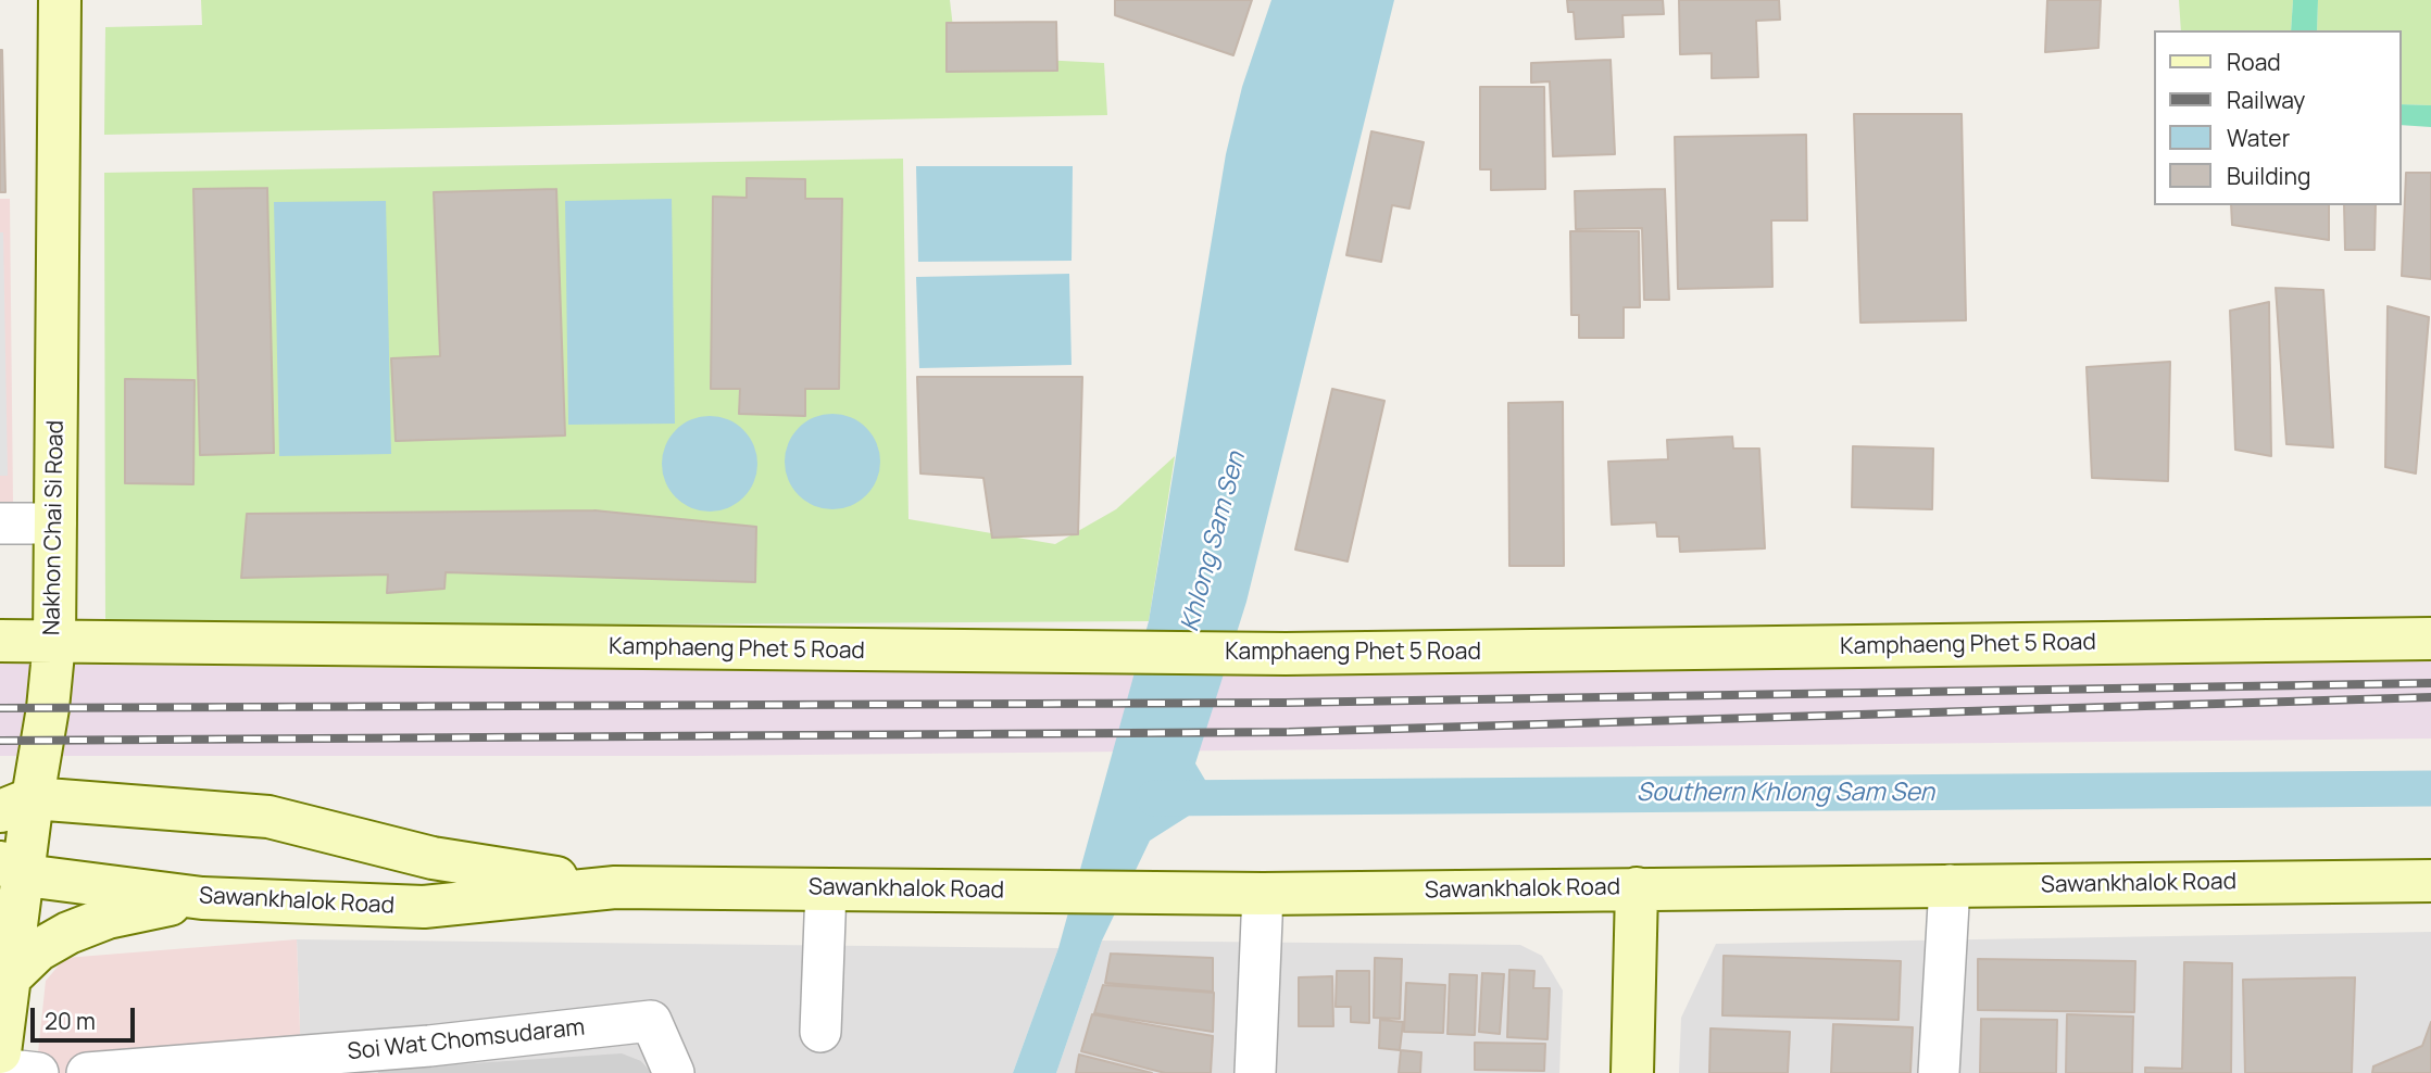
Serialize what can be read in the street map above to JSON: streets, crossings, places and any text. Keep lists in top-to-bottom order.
{
  "streets": {
    "street": [
      "Nakhon Chai Si Road",
      "Kamphaeng Phet 5 Road",
      "Sawankhalok Road",
      "Soi Wat Chomsudaram"
    ]
  },
  "crossings": [
    ["Nakhon Chai Si Road", "Kamphaeng Phet 5 Road"],
    ["Nakhon Chai Si Road", "Sawankhalok Road"]
  ],
  "water": ["Khlong Sam Sen", "Southern Khlong Sam Sen"],
  "legend": [
    "Road",
    "Railway",
    "Water",
    "Building"
  ],
  "scale_bar": "20 m"
}
